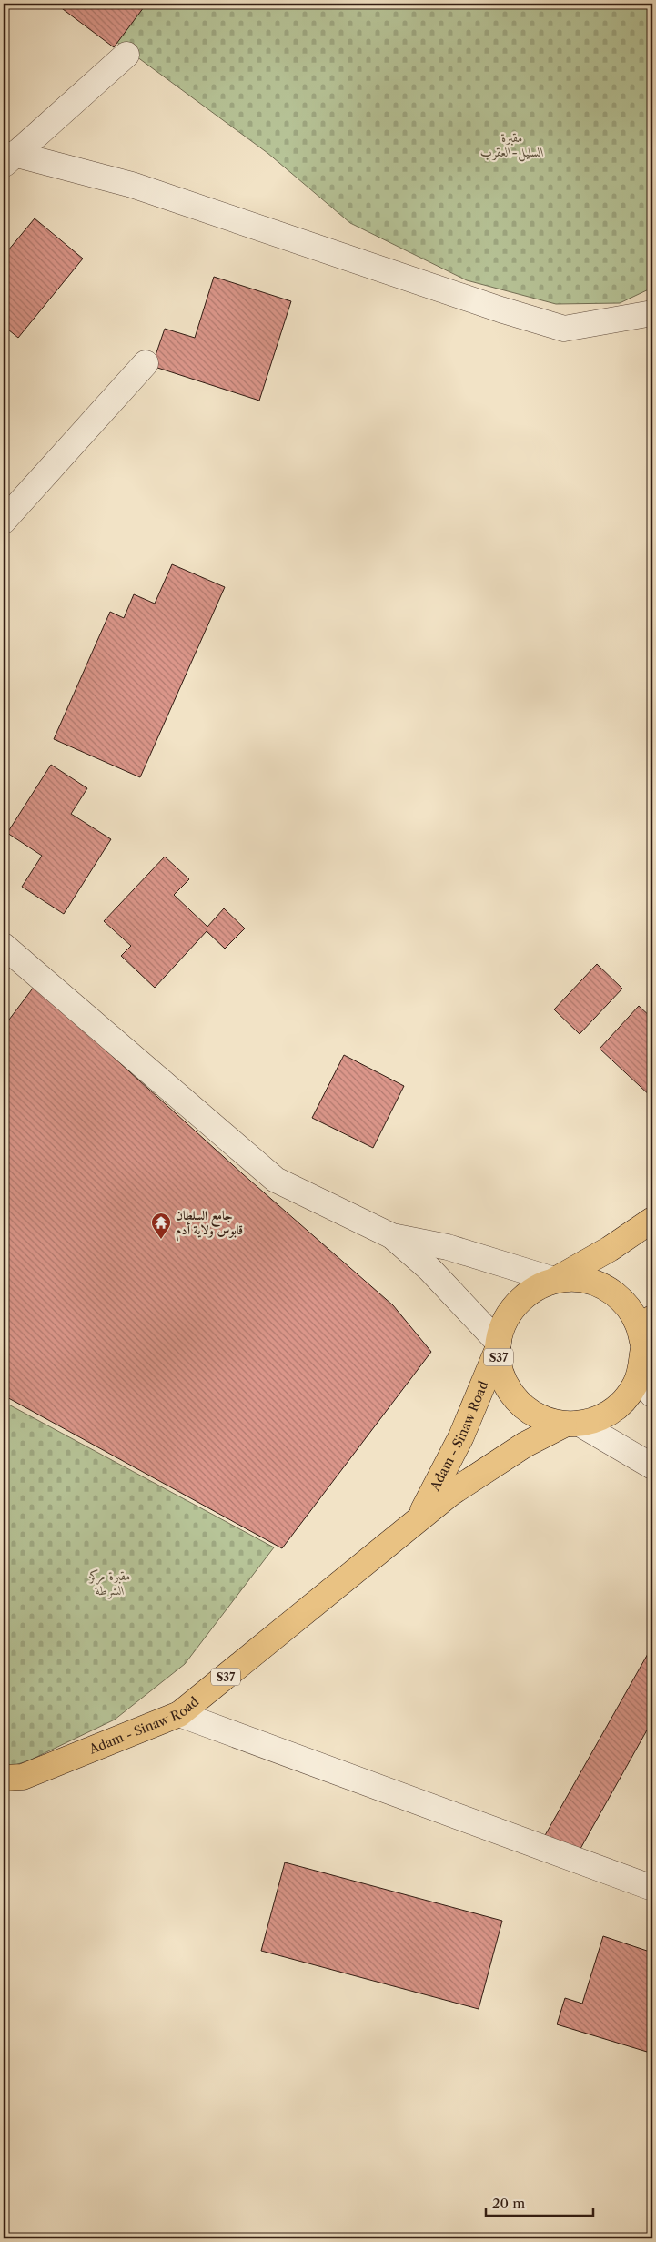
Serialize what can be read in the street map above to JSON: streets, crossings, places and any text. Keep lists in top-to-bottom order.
{
  "streets": {
    "main road": ["S37", "Adam - Sinaw Road"]
  },
  "crossings": [
    ["S37", "Adam - Sinaw Road"]
  ],
  "parks": ["مقبرة السليل-العقرب", "مقبرة مركز الشرطة"],
  "places": {
    "temple": ["جامع السلطان قابوس ولاية أدم"]
  },
  "scale_bar": "20 m"
}
